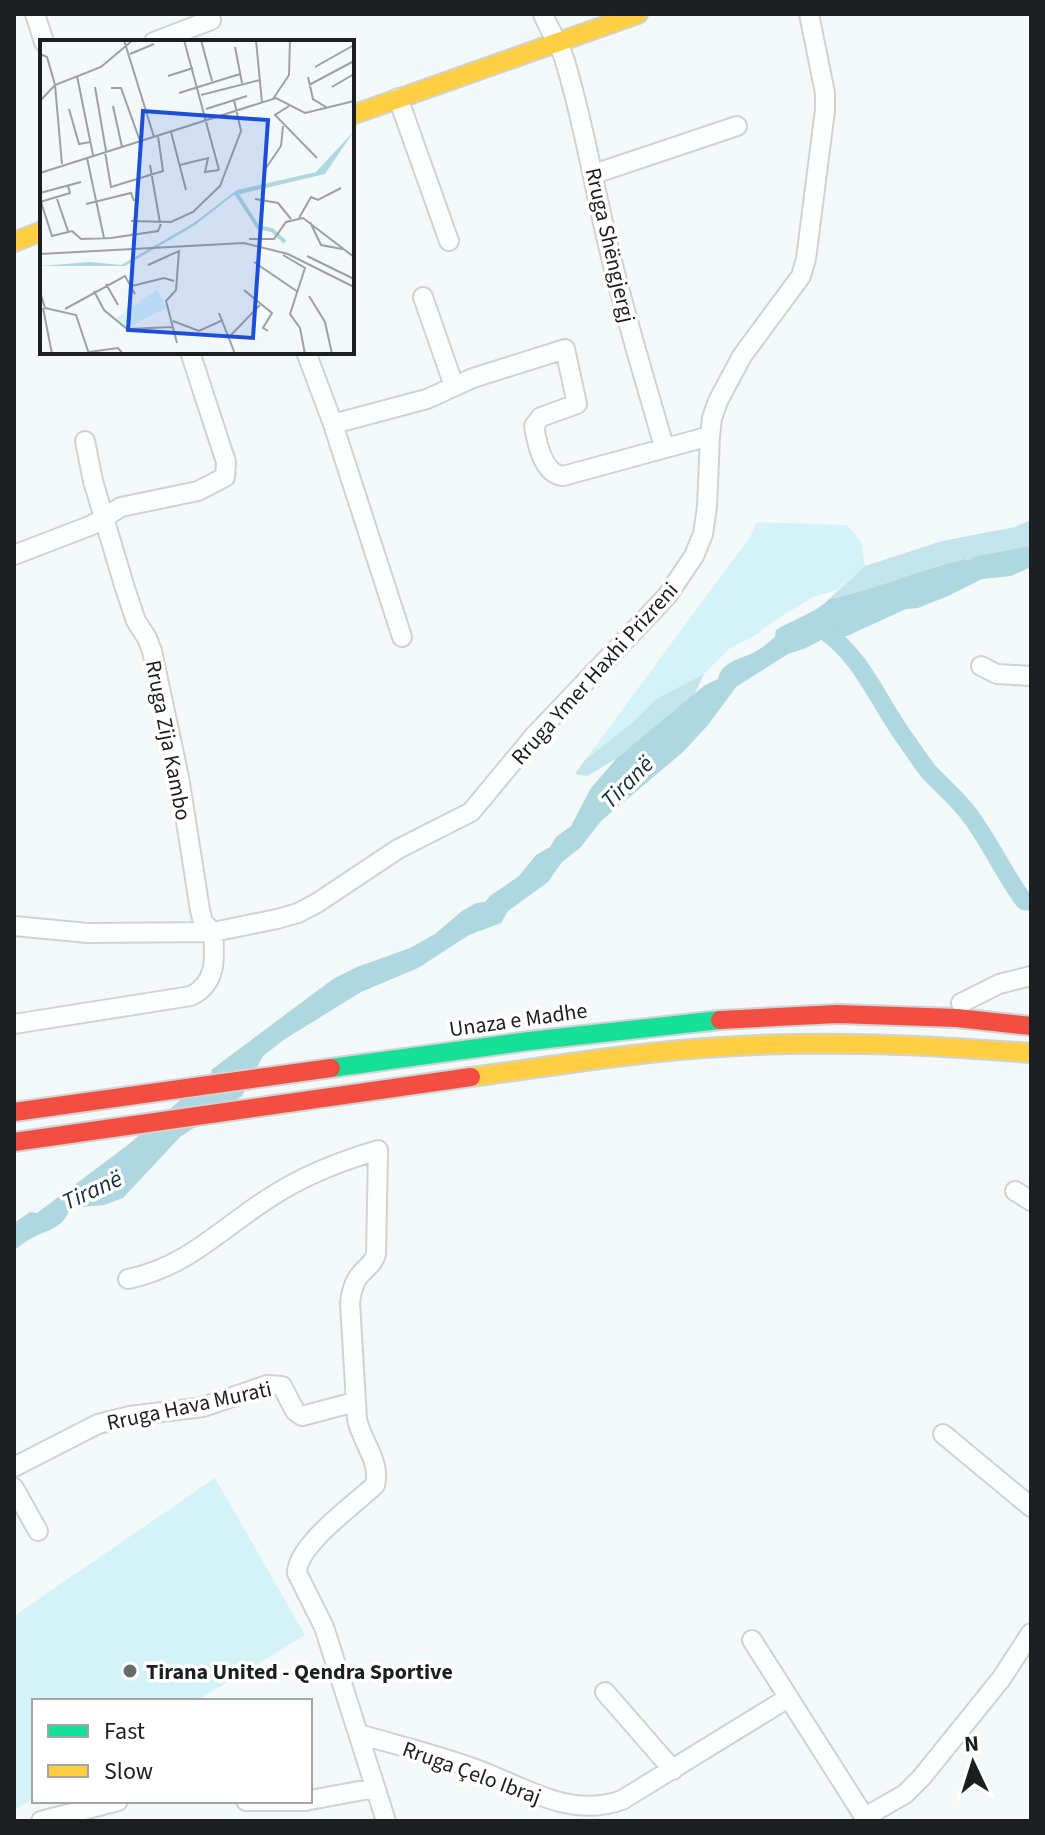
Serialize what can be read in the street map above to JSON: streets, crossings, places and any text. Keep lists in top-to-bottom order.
{
  "streets": {
    "main road": ["Unaza e Madhe"],
    "street": [
      "Rruga Shëngjergj",
      "Rruga Ymer Haxhi Prizreni",
      "Rruga Zija Kambo",
      "Rruga Hava Murati",
      "Rruga Çelo Ibraj"
    ]
  },
  "crossings": [
    ["Rruga Ymer Haxhi Prizreni", "Rruga Zija Kambo"]
  ],
  "water": ["Tiranë"],
  "places": ["Tirana United - Qendra Sportive"],
  "legend": ["Fast", "Slow"],
  "north": "top"
}
